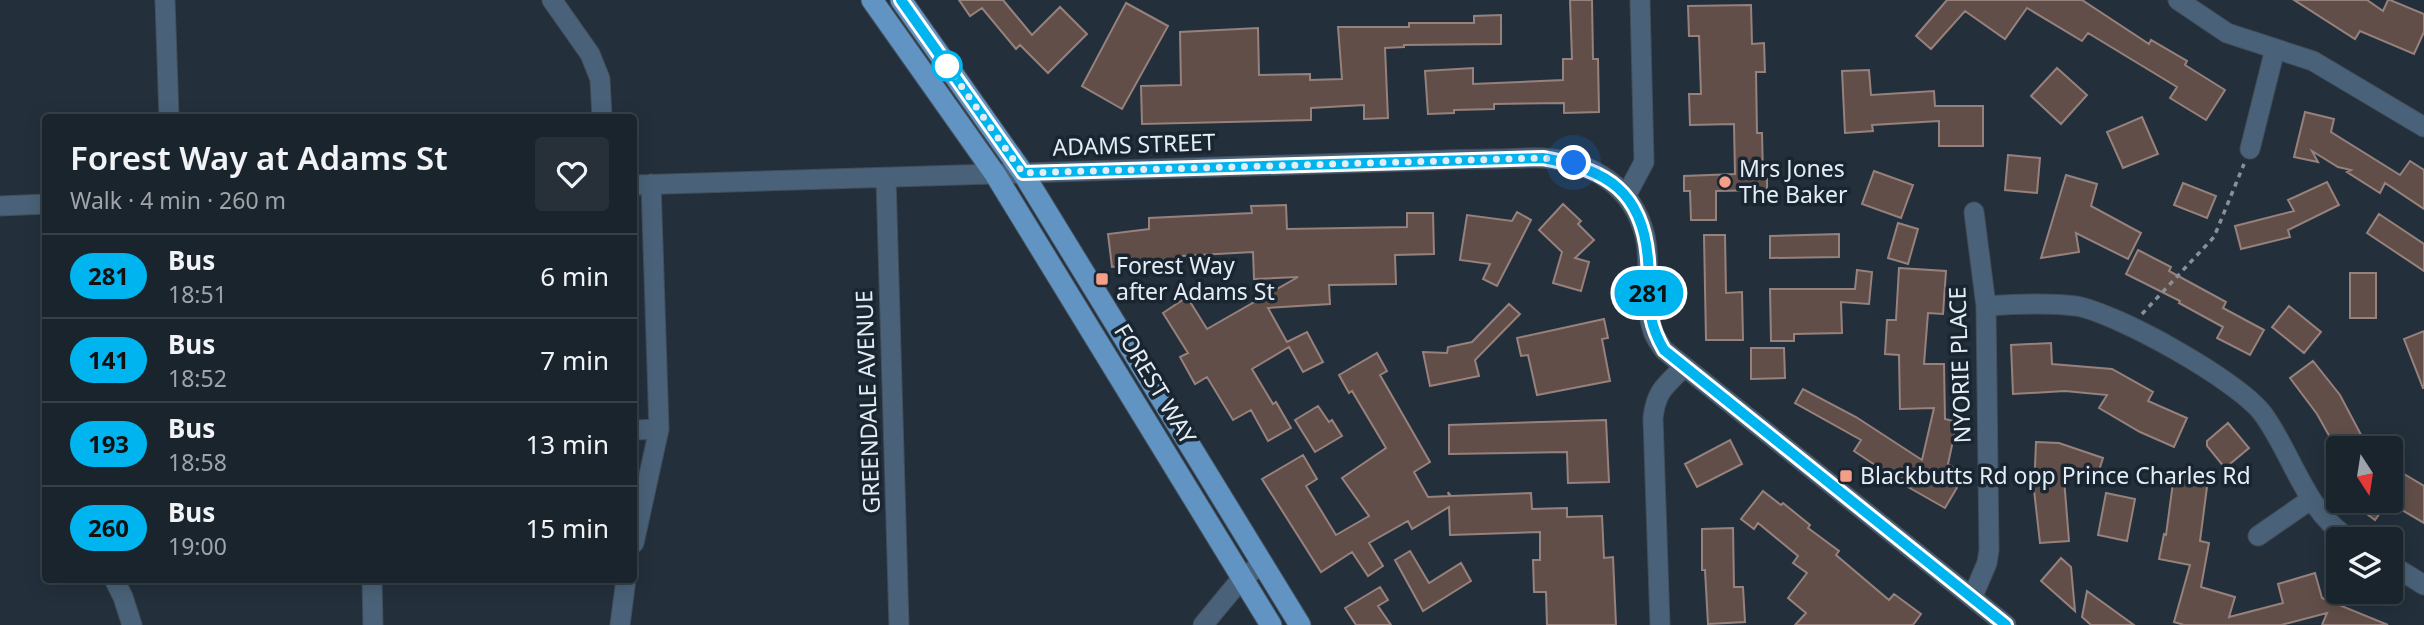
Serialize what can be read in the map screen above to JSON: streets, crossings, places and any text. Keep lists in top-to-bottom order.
{
  "streets": {
    "main road": ["FOREST WAY"],
    "street": ["ADAMS STREET", "NYORIE PLACE", "GREENDALE AVENUE"]
  },
  "crossings": [
    ["ADAMS STREET", "FOREST WAY"],
    ["ADAMS STREET", "GREENDALE AVENUE"]
  ],
  "places": {
    "other": ["Mrs Jones The Baker"],
    "transit": ["Forest Way after Adams St", "Blackbutts Rd opp Prince Charles Rd"]
  },
  "lines": ["bus line 281"],
  "north": "bottom",
  "page": {
    "on_map": "281",
    "heading": ["Forest Way at Adams St", "Walk · 4 min · 260 m"],
    "list": [
      {
        "mark": "281",
        "name": "Bus",
        "note": "18:51",
        "value": "6 min"
      },
      {
        "mark": "141",
        "name": "Bus",
        "note": "18:52",
        "value": "7 min"
      },
      {
        "mark": "193",
        "name": "Bus",
        "note": "18:58",
        "value": "13 min"
      },
      {
        "mark": "260",
        "name": "Bus",
        "note": "19:00",
        "value": "15 min"
      }
    ]
  }
}
